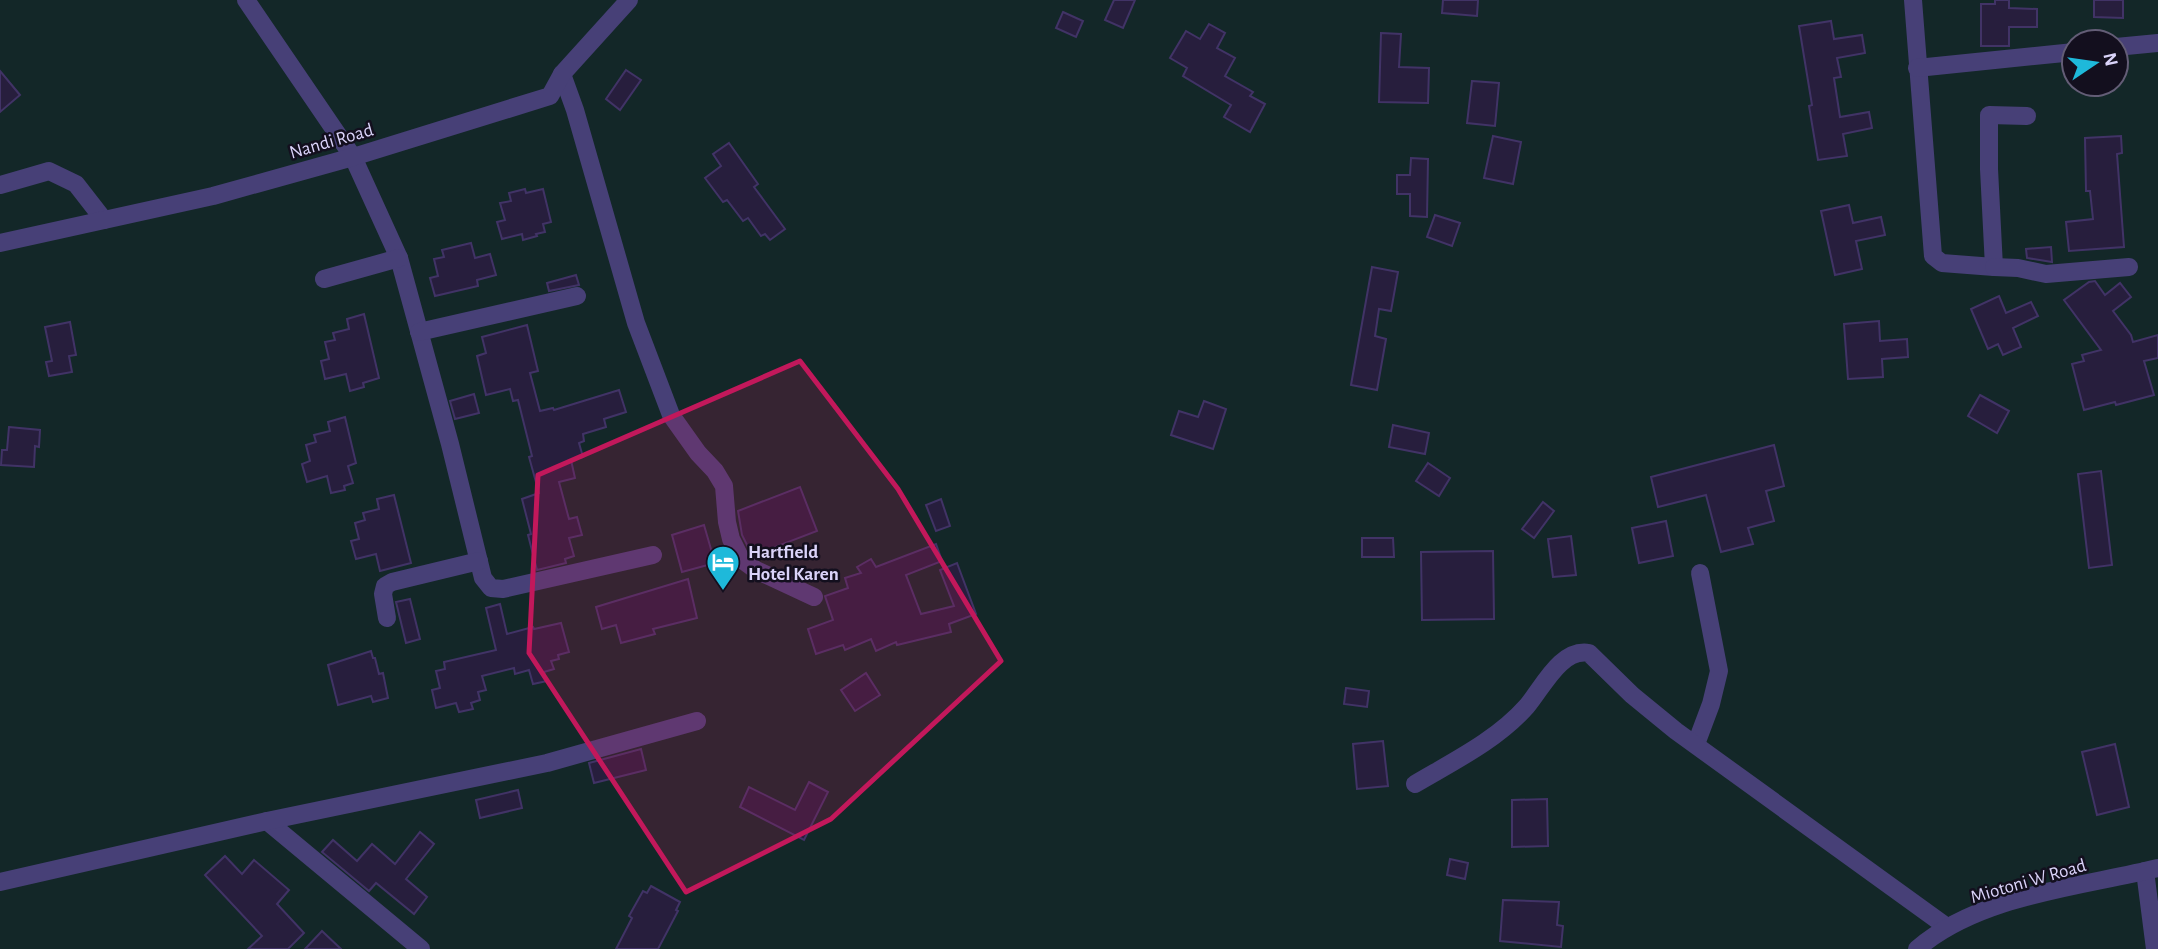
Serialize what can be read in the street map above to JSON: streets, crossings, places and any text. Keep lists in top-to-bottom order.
{
  "streets": {
    "street": ["Nandi Road", "Miotoni W Road"]
  },
  "places": {
    "hotel": ["Hartfield Hotel Karen"]
  },
  "north": "right"
}
